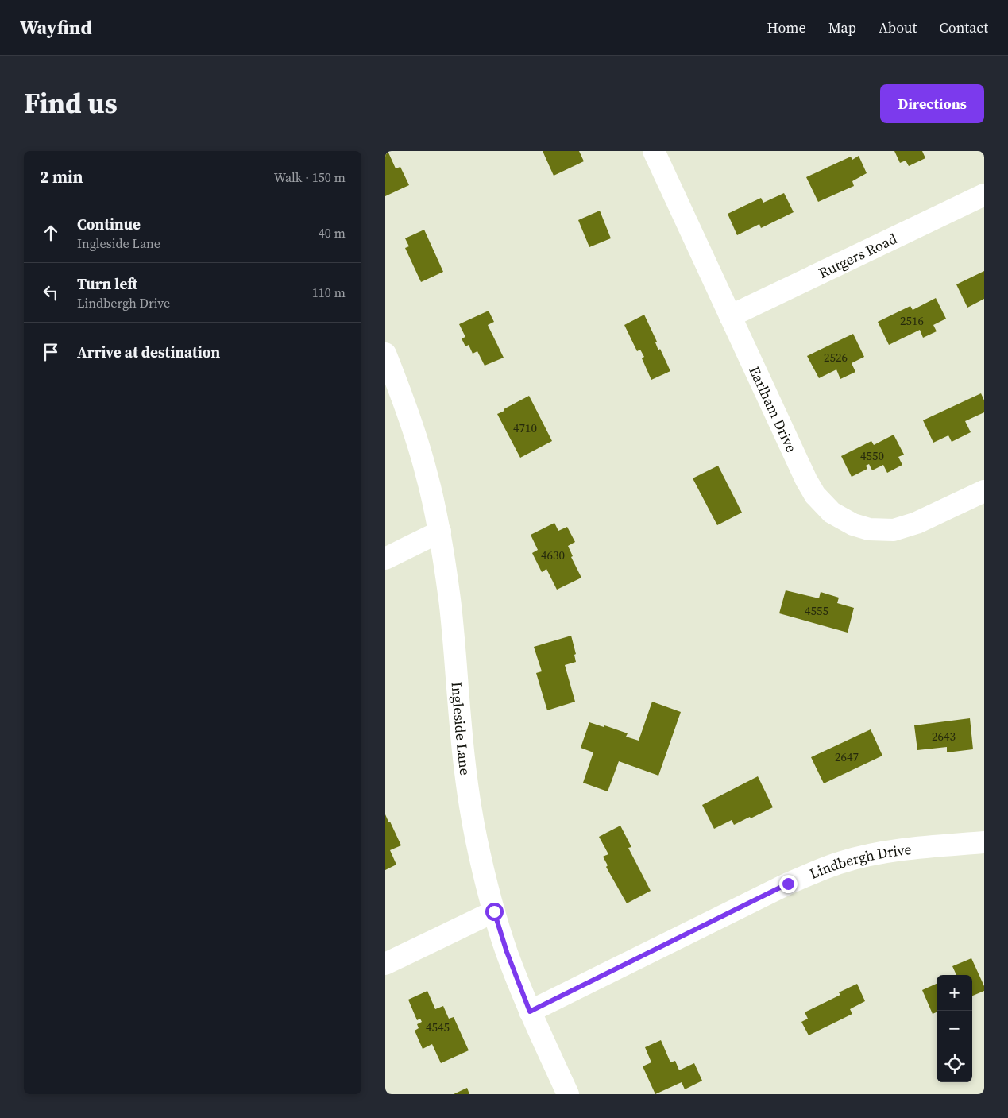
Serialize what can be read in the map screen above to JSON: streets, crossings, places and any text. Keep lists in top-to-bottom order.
{
  "streets": {
    "street": [
      "Rutgers Road",
      "Earlham Drive",
      "Ingleside Lane",
      "Lindbergh Drive"
    ]
  },
  "crossings": [
    ["Rutgers Road", "Earlham Drive"],
    ["Ingleside Lane", "Lindbergh Drive"]
  ],
  "house_numbers": [
    "2516",
    "2526",
    "4710",
    "4550",
    "4630",
    "4555",
    "2643",
    "2647",
    "4545"
  ],
  "page": {
    "header": "Wayfind",
    "nav": [
      "Home",
      "Map",
      "About",
      "Contact"
    ],
    "title": "Find us",
    "buttons": "Directions",
    "heading": ["2 min", "Walk · 150 m"],
    "list": [
      ["Continue", "Ingleside Lane", "40 m"],
      ["Turn left", "Lindbergh Drive", "110 m"],
      "Arrive at destination"
    ],
    "map_buttons": ["+", "−"]
  }
}
